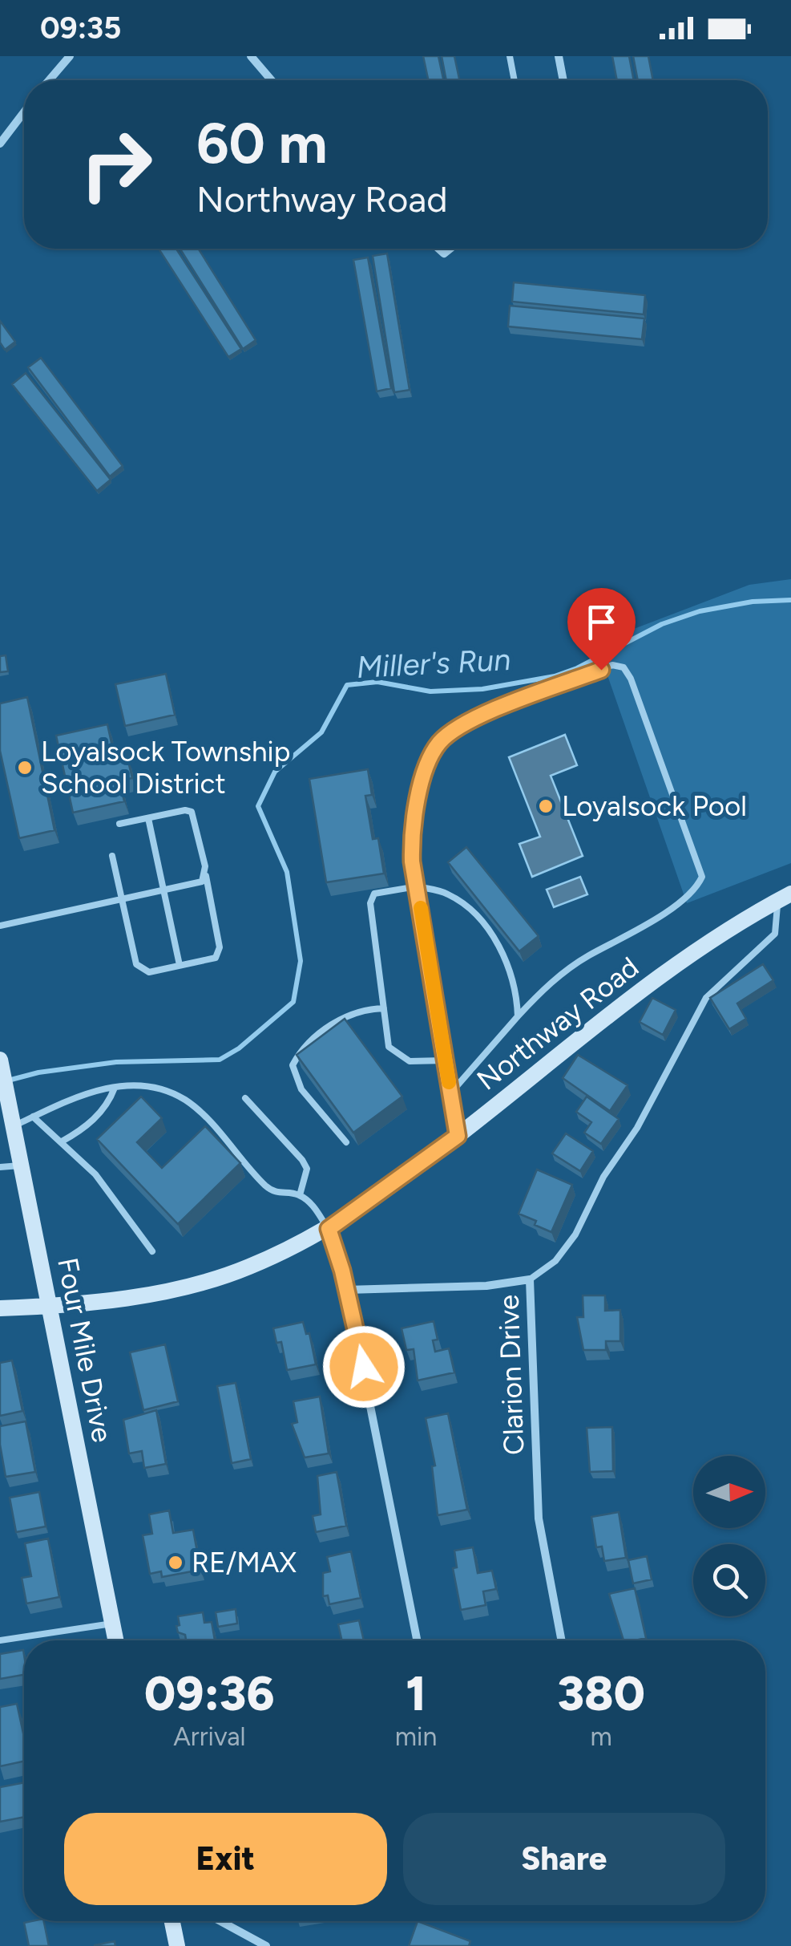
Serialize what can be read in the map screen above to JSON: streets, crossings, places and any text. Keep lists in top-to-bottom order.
{
  "streets": {
    "street": ["Northway Road", "Four Mile Drive", "Clarion Drive"]
  },
  "crossings": [
    ["Northway Road", "Four Mile Drive"]
  ],
  "water": ["Miller's Run"],
  "places": ["Loyalsock Township School District", "Loyalsock Pool", "RE/MAX"],
  "north": "right",
  "page": {
    "status": "09:35",
    "turn": ["60 m", "Northway Road"],
    "eta": [
      "09:36",
      "Arrival",
      "1",
      "min",
      "380",
      "m"
    ],
    "buttons": ["Exit", "Share"]
  }
}
